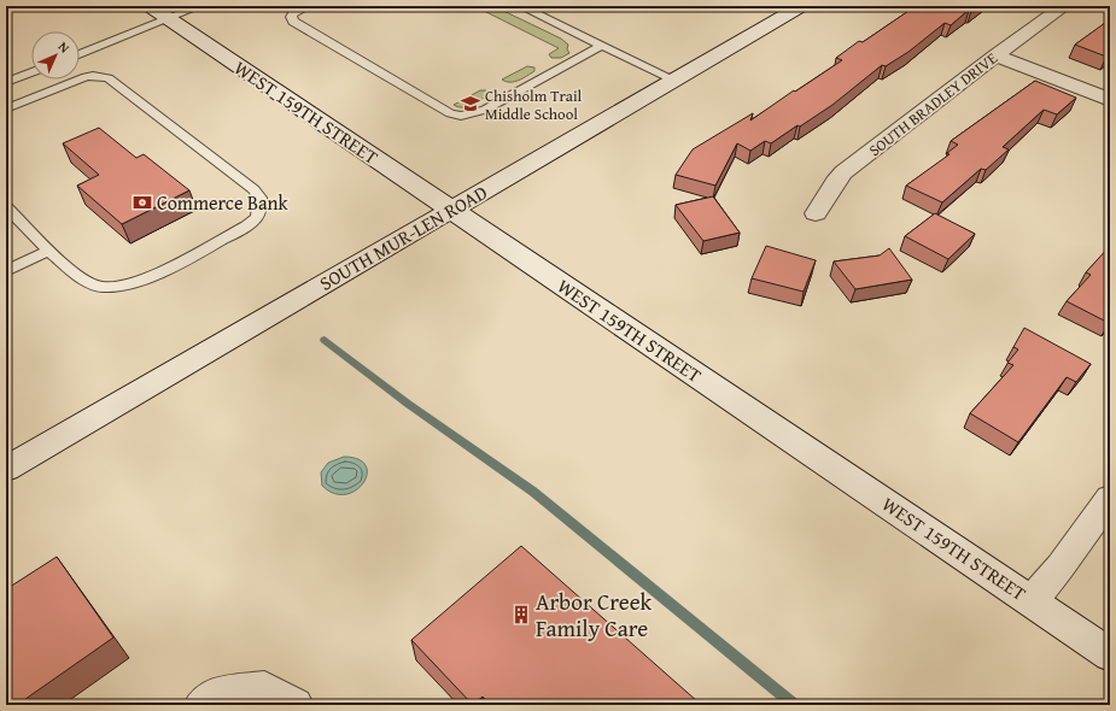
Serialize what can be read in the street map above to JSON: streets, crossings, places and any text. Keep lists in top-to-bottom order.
{
  "streets": {
    "main road": ["SOUTH BRADLEY DRIVE", "WEST 159TH STREET", "SOUTH MUR-LEN ROAD"]
  },
  "crossings": [
    ["WEST 159TH STREET", "SOUTH MUR-LEN ROAD"]
  ],
  "places": {
    "school or university": ["Chisholm Trail Middle School"],
    "bank": ["Commerce Bank"],
    "building": ["Arbor Creek Family Care"]
  },
  "north": "top right"
}
